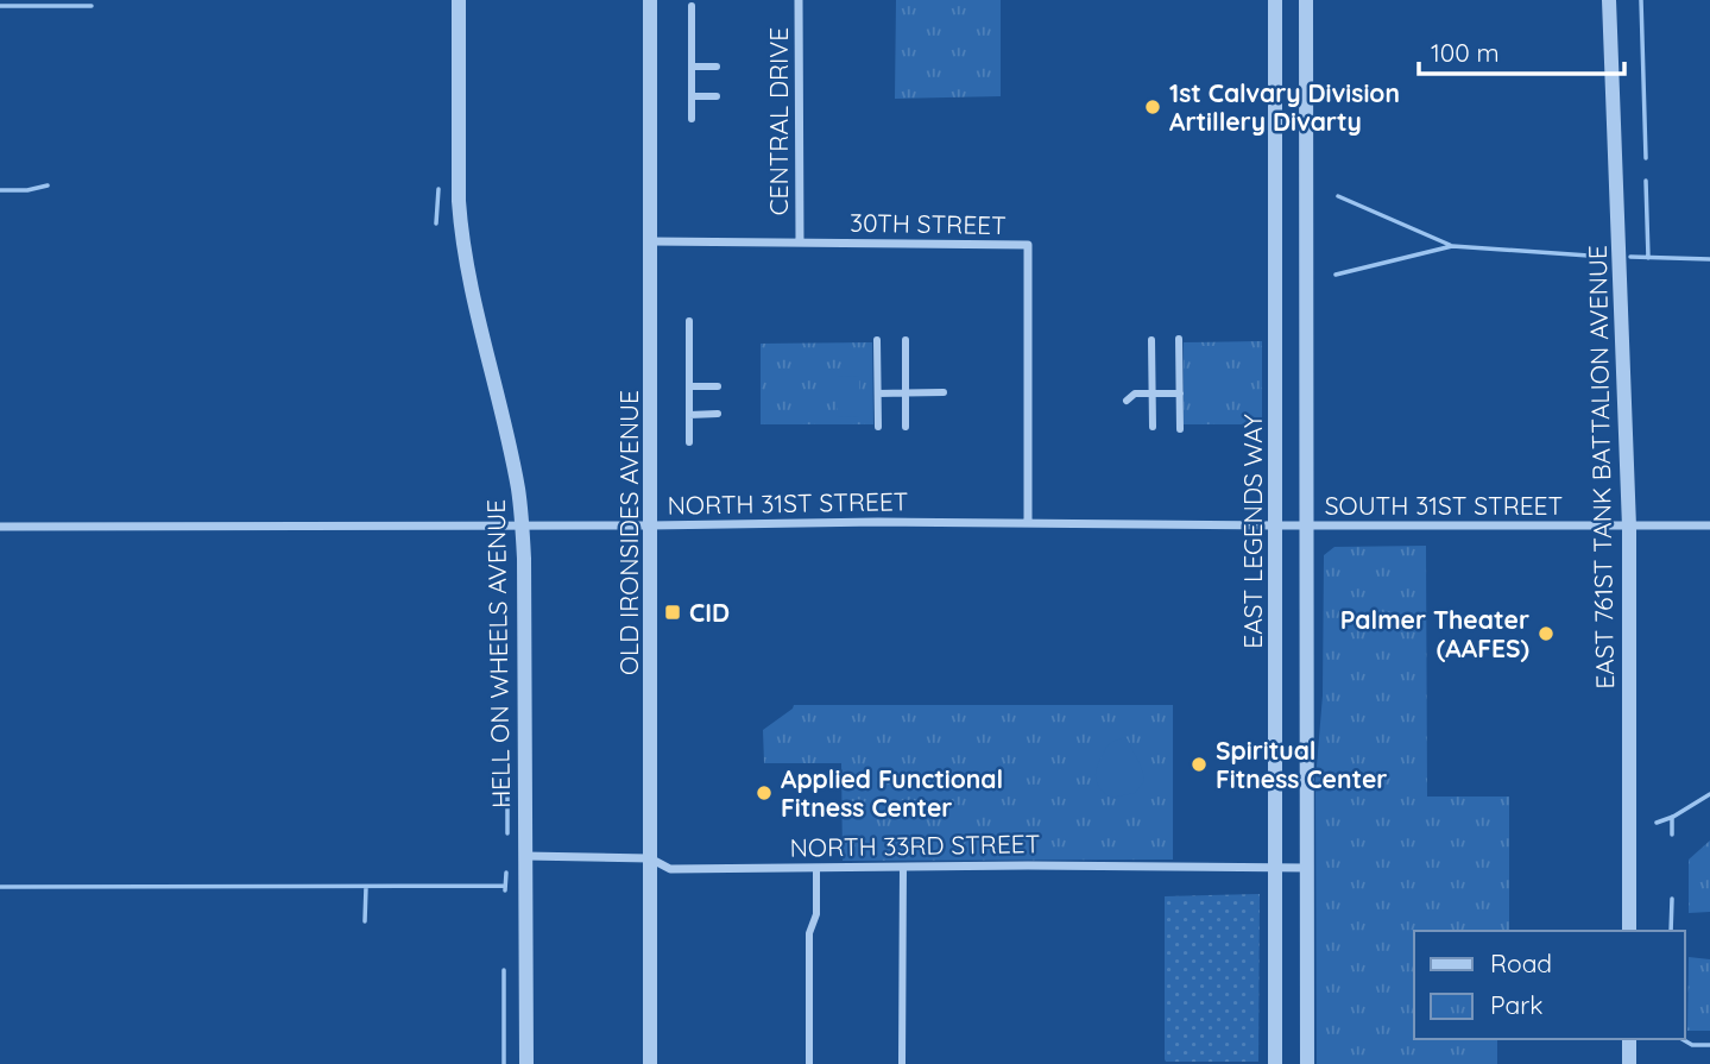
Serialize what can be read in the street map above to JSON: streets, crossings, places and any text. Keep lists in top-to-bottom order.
{
  "streets": {
    "street": [
      "CENTRAL DRIVE",
      "30TH STREET",
      "EAST 761ST TANK BATTALION AVENUE",
      "NORTH 31ST STREET",
      "SOUTH 31ST STREET",
      "EAST LEGENDS WAY",
      "OLD IRONSIDES AVENUE",
      "HELL ON WHEELS AVENUE",
      "NORTH 33RD STREET"
    ]
  },
  "crossings": [
    ["CENTRAL DRIVE", "30TH STREET"],
    ["30TH STREET", "NORTH 31ST STREET"],
    ["30TH STREET", "OLD IRONSIDES AVENUE"],
    ["EAST 761ST TANK BATTALION AVENUE", "SOUTH 31ST STREET"],
    ["NORTH 31ST STREET", "SOUTH 31ST STREET"],
    ["NORTH 31ST STREET", "EAST LEGENDS WAY"],
    ["NORTH 31ST STREET", "OLD IRONSIDES AVENUE"],
    ["NORTH 31ST STREET", "HELL ON WHEELS AVENUE"],
    ["SOUTH 31ST STREET", "EAST LEGENDS WAY"],
    ["EAST LEGENDS WAY", "NORTH 33RD STREET"],
    ["OLD IRONSIDES AVENUE", "NORTH 33RD STREET"],
    ["HELL ON WHEELS AVENUE", "NORTH 33RD STREET"]
  ],
  "places": {
    "other": [
      "1st Calvary Division Artillery Divarty",
      "Palmer Theater (AAFES)",
      "Spiritual Fitness Center",
      "Applied Functional Fitness Center"
    ],
    "transit": ["CID"]
  },
  "legend": ["Road", "Park"],
  "scale_bar": "100 m"
}
